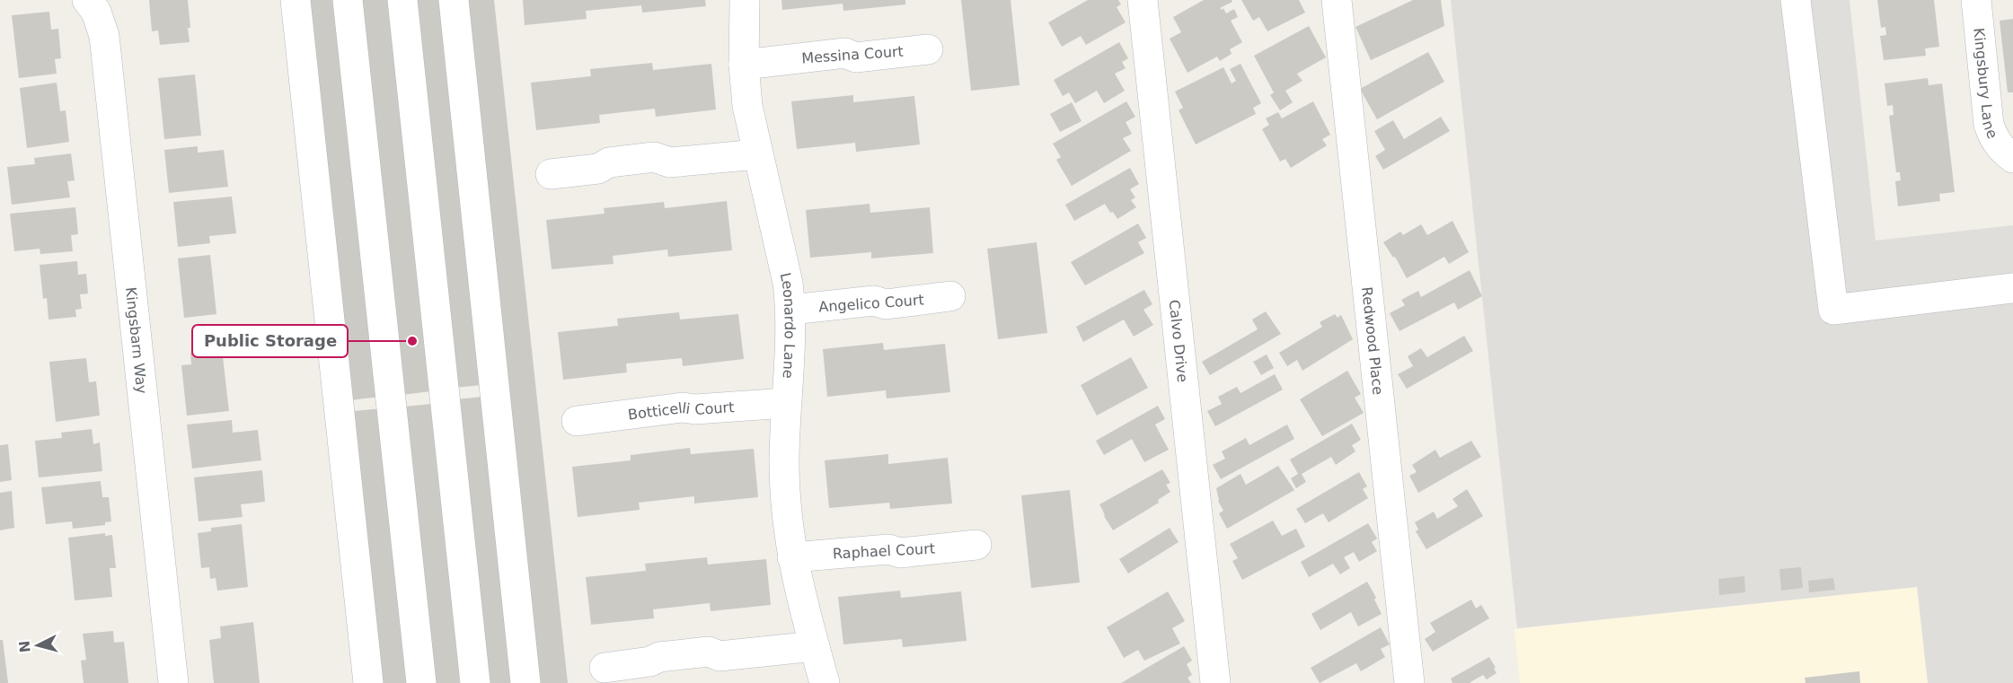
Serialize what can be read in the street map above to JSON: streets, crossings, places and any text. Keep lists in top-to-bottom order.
{
  "streets": {
    "street": [
      "Messina Court",
      "Kingsbury Lane",
      "Angelico Court",
      "Leonardo Lane",
      "Kingsbarn Way",
      "Redwood Place",
      "Calvo Drive",
      "Botticelli Court",
      "Raphael Court"
    ]
  },
  "crossings": [
    ["Messina Court", "Leonardo Lane"],
    ["Angelico Court", "Leonardo Lane"],
    ["Leonardo Lane", "Botticelli Court"],
    ["Leonardo Lane", "Raphael Court"]
  ],
  "places": ["Public Storage"],
  "north": "left"
}
